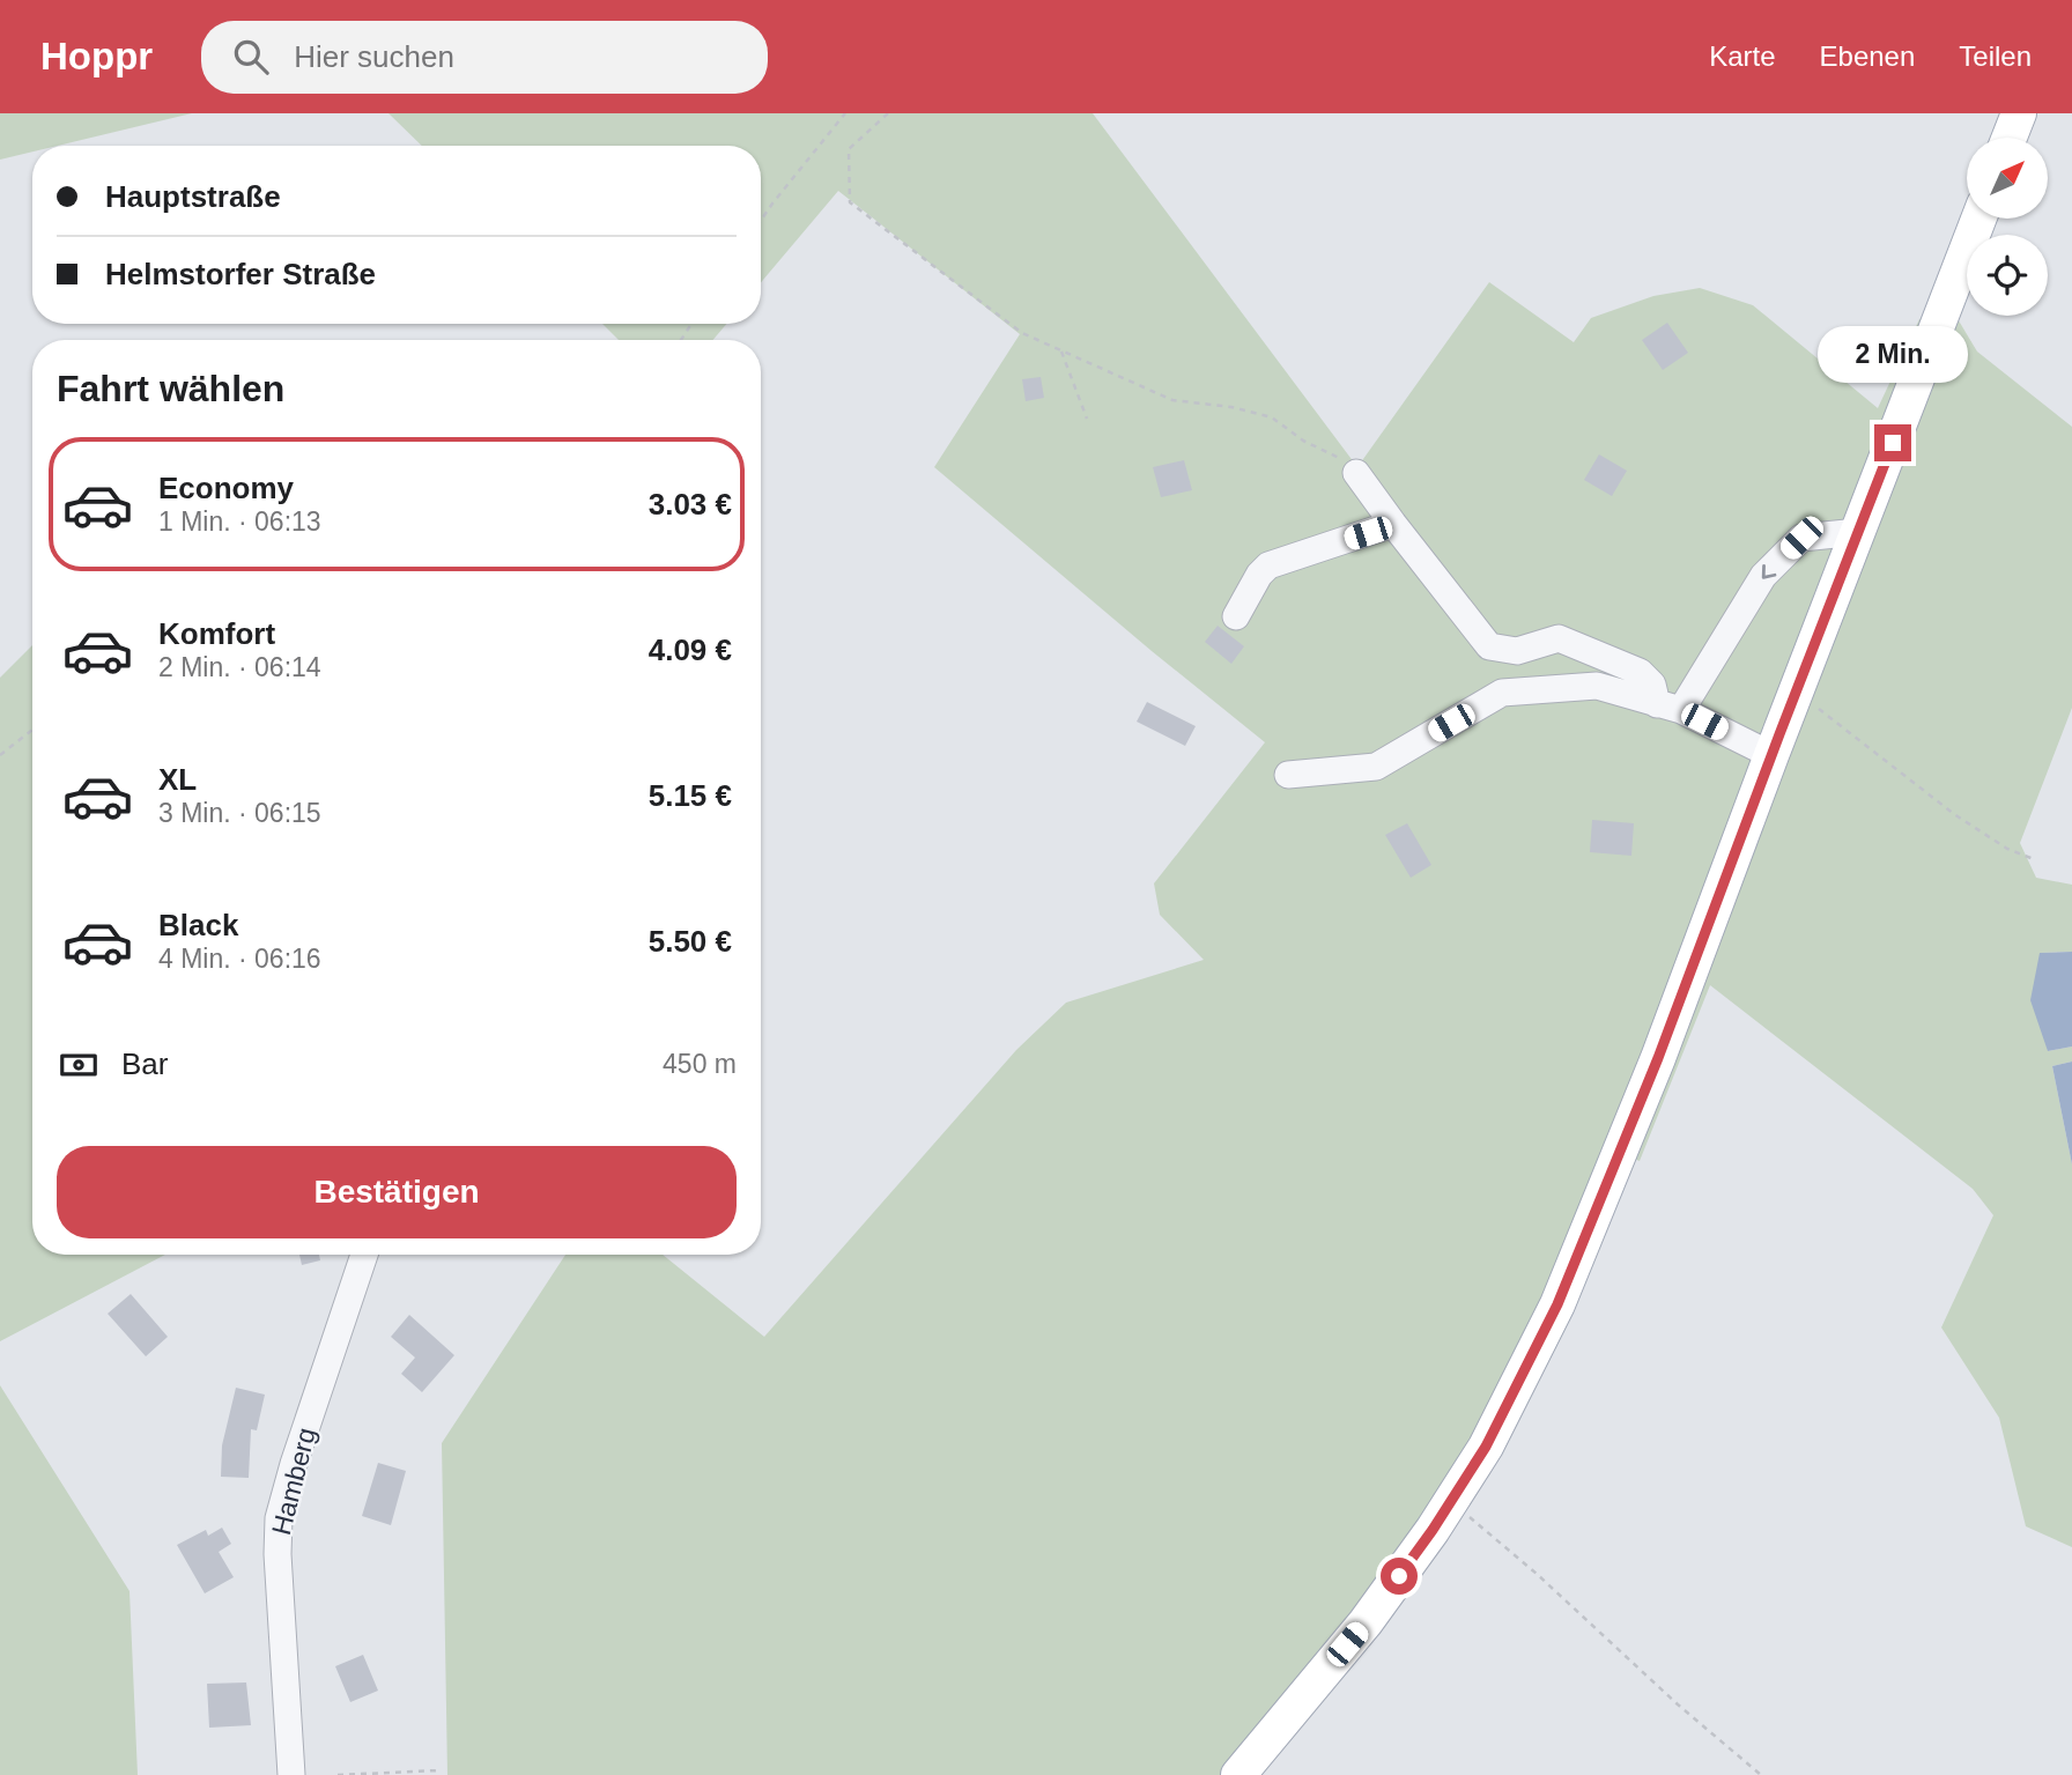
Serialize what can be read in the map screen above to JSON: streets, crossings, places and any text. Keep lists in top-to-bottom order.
{
  "streets": {
    "street": ["Hamberg"]
  },
  "north": "top right",
  "page": {
    "header": "Hoppr",
    "search": "Hier suchen",
    "nav": ["Karte", "Ebenen", "Teilen"],
    "banner": ["Hauptstraße", "Helmstorfer Straße"],
    "bubble": "2 Min.",
    "heading": "Fahrt wählen",
    "list": [
      {
        "name": "Economy",
        "note": "1 Min. · 06:13",
        "value": "3.03 €"
      },
      {
        "name": "Komfort",
        "note": "2 Min. · 06:14",
        "value": "4.09 €"
      },
      {
        "name": "XL",
        "note": "3 Min. · 06:15",
        "value": "5.15 €"
      },
      {
        "name": "Black",
        "note": "4 Min. · 06:16",
        "value": "5.50 €"
      }
    ],
    "pay": ["Bar", "450 m"],
    "buttons": "Bestätigen"
  }
}
